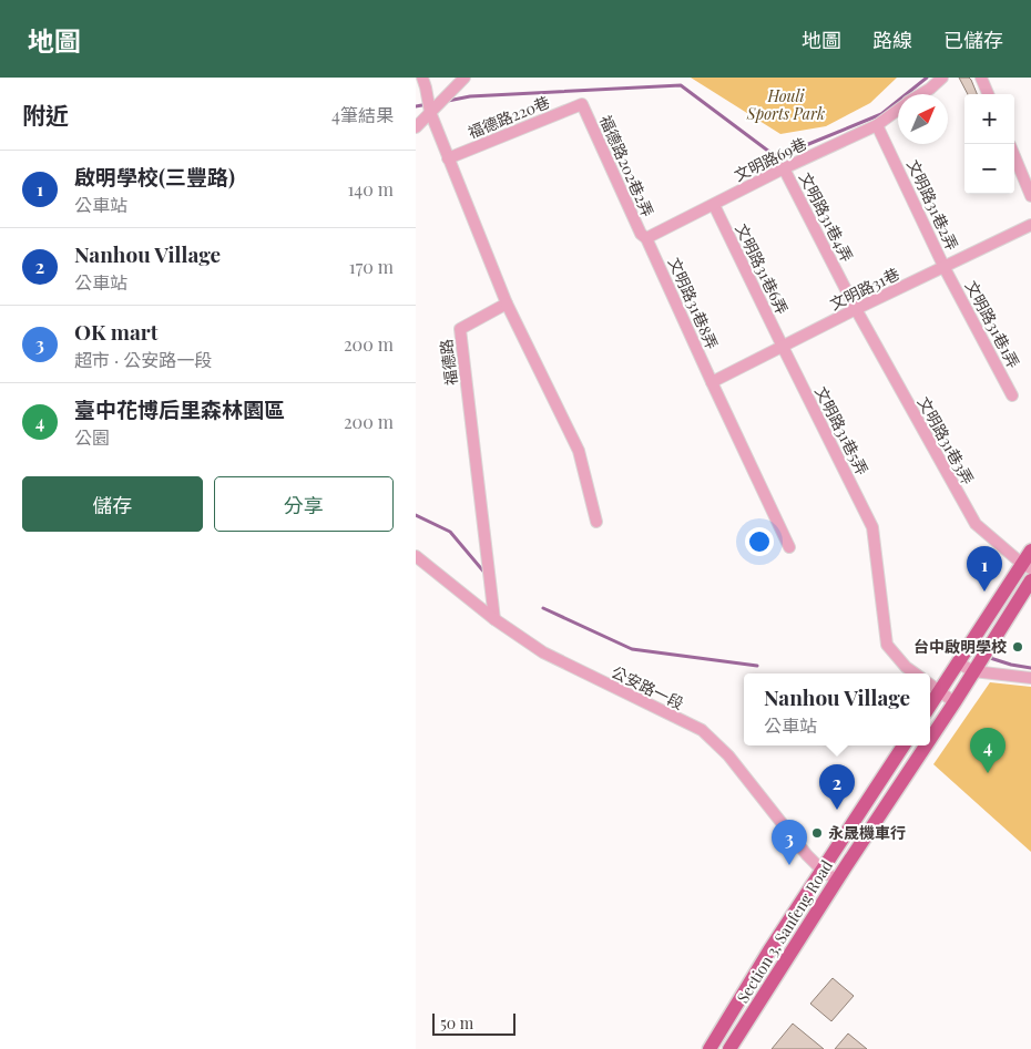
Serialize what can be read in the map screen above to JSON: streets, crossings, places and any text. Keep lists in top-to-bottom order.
{
  "streets": {
    "main road": ["Section 3, Sanfeng Road"],
    "street": [
      "福德路220巷",
      "文明路69巷",
      "福德路202巷2弄",
      "文明路31巷2弄",
      "文明路31巷4弄",
      "文明路31巷6弄",
      "文明路31巷",
      "文明路31巷8弄",
      "文明路31巷1弄",
      "福德路",
      "文明路31巷5弄",
      "文明路31巷3弄",
      "公安路一段"
    ]
  },
  "crossings": [
    ["福德路220巷", "福德路202巷2弄"],
    ["文明路69巷", "福德路202巷2弄"],
    ["文明路69巷", "文明路31巷2弄"],
    ["文明路69巷", "文明路31巷4弄"],
    ["文明路69巷", "文明路31巷6弄"],
    ["文明路69巷", "文明路31巷8弄"],
    ["福德路202巷2弄", "文明路31巷8弄"],
    ["文明路31巷2弄", "文明路31巷"],
    ["文明路31巷2弄", "文明路31巷1弄"],
    ["文明路31巷4弄", "文明路31巷"],
    ["文明路31巷4弄", "文明路31巷3弄"],
    ["文明路31巷6弄", "文明路31巷"],
    ["文明路31巷6弄", "文明路31巷5弄"],
    ["文明路31巷", "文明路31巷8弄"],
    ["文明路31巷", "文明路31巷1弄"],
    ["文明路31巷", "文明路31巷5弄"],
    ["文明路31巷", "文明路31巷3弄"],
    ["福德路", "公安路一段"],
    ["公安路一段", "Section 3, Sanfeng Road"]
  ],
  "parks": ["Houli Sports Park"],
  "places": ["台中啟明學校", "永晟機車行"],
  "scale_bar": "50 m",
  "north": "top right",
  "page": {
    "header": "地圖",
    "nav": ["地圖", "路線", "已儲存"],
    "heading": ["附近", "4筆結果"],
    "map_buttons": ["+", "−"],
    "list": [
      {
        "mark": "1",
        "name": "啟明學校(三豐路)",
        "note": "公車站",
        "value": "140 m"
      },
      {
        "mark": "2",
        "name": "Nanhou Village",
        "note": "公車站",
        "value": "170 m"
      },
      {
        "mark": "3",
        "name": "OK mart",
        "note": "超市 · 公安路一段",
        "value": "200 m"
      },
      {
        "mark": "4",
        "name": "臺中花博后里森林園區",
        "note": "公園",
        "value": "200 m"
      }
    ],
    "buttons": ["儲存", "分享"],
    "pins": [
      "1",
      "4",
      "2",
      "3"
    ],
    "popup": ["Nanhou Village", "公車站"],
    "scale": "50 m"
  }
}
